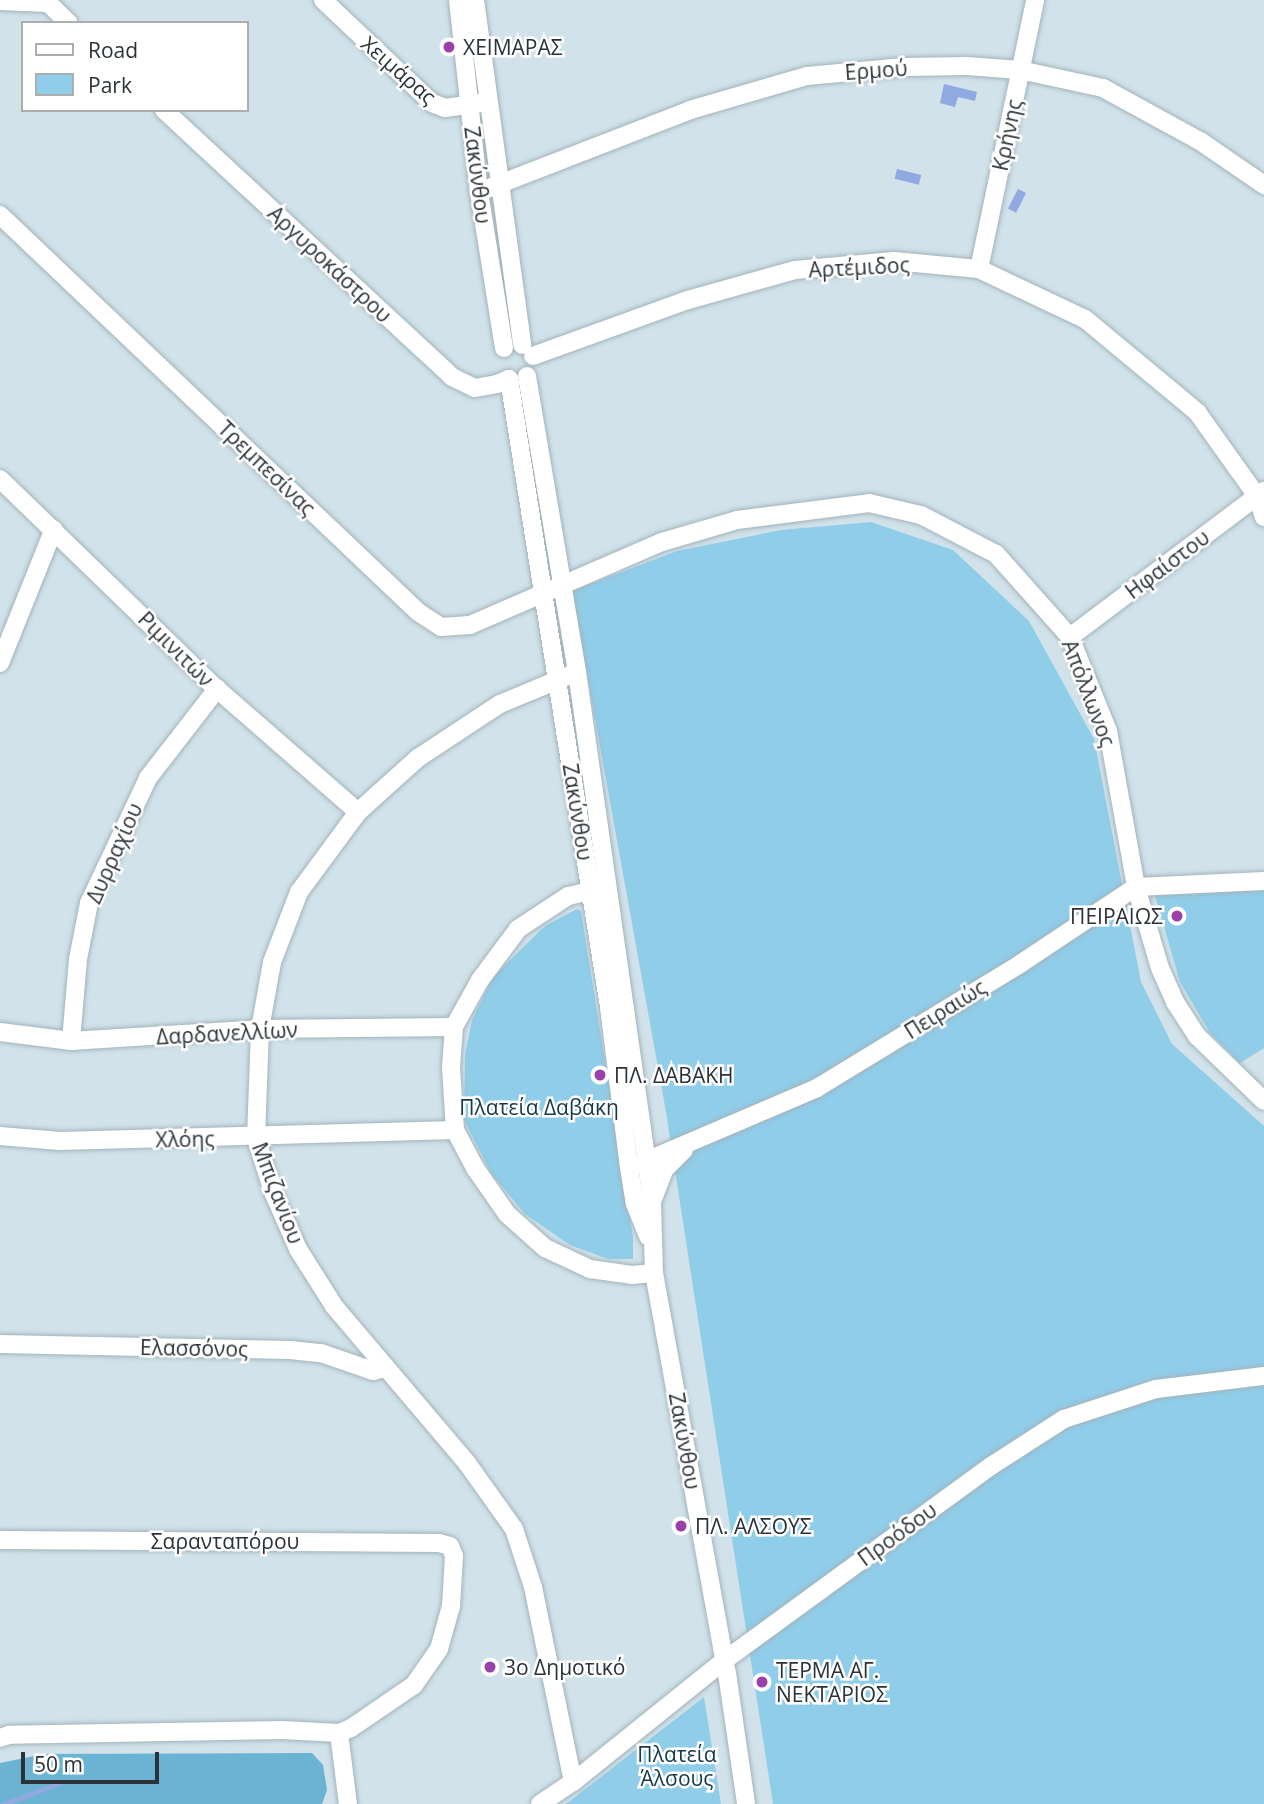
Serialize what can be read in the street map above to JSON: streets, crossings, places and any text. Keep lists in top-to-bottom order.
{
  "streets": {
    "street": [
      "Χειμάρας",
      "Ερμού",
      "Κρήνης",
      "Ζακύνθου",
      "Αργυροκάστρου",
      "Αρτέμιδος",
      "Τρεμπεσίνας",
      "Ηφαίστου",
      "Ριμινιτών",
      "Απόλλωνος",
      "Δυρραχίου",
      "Πειραιώς",
      "Δαρδανελλίων",
      "Χλόης",
      "Μπιζανίου",
      "Ελασσόνος",
      "Προόδου",
      "Σαρανταπόρου"
    ]
  },
  "crossings": [
    ["Χειμάρας", "Ζακύνθου"],
    ["Ερμού", "Κρήνης"],
    ["Ερμού", "Ζακύνθου"],
    ["Κρήνης", "Αρτέμιδος"],
    ["Ζακύνθου", "Αργυροκάστρου"],
    ["Ζακύνθου", "Αρτέμιδος"],
    ["Ζακύνθου", "Τρεμπεσίνας"],
    ["Ζακύνθου", "Απόλλωνος"],
    ["Ζακύνθου", "Πειραιώς"],
    ["Ζακύνθου", "Μπιζανίου"],
    ["Ζακύνθου", "Προόδου"],
    ["Αργυροκάστρου", "Αρτέμιδος"],
    ["Αρτέμιδος", "Ηφαίστου"],
    ["Τρεμπεσίνας", "Απόλλωνος"],
    ["Ηφαίστου", "Απόλλωνος"],
    ["Ριμινιτών", "Δυρραχίου"],
    ["Ριμινιτών", "Μπιζανίου"],
    ["Απόλλωνος", "Πειραιώς"],
    ["Δυρραχίου", "Δαρδανελλίων"],
    ["Δαρδανελλίων", "Μπιζανίου"],
    ["Χλόης", "Μπιζανίου"],
    ["Μπιζανίου", "Ελασσόνος"],
    ["Μπιζανίου", "Προόδου"]
  ],
  "parks": ["Πλατεία Δαβάκη", "Πλατεία Άλσους"],
  "places": [
    "ΧΕΙΜΑΡΑΣ",
    "ΠΕΙΡΑΙΩΣ",
    "ΠΛ. ΔΑΒΑΚΗ",
    "ΠΛ. ΑΛΣΟΥΣ",
    "3ο Δημοτικό",
    "ΤΕΡΜΑ ΑΓ. ΝΕΚΤΑΡΙΟΣ"
  ],
  "legend": ["Road", "Park"],
  "scale_bar": "50 m"
}
